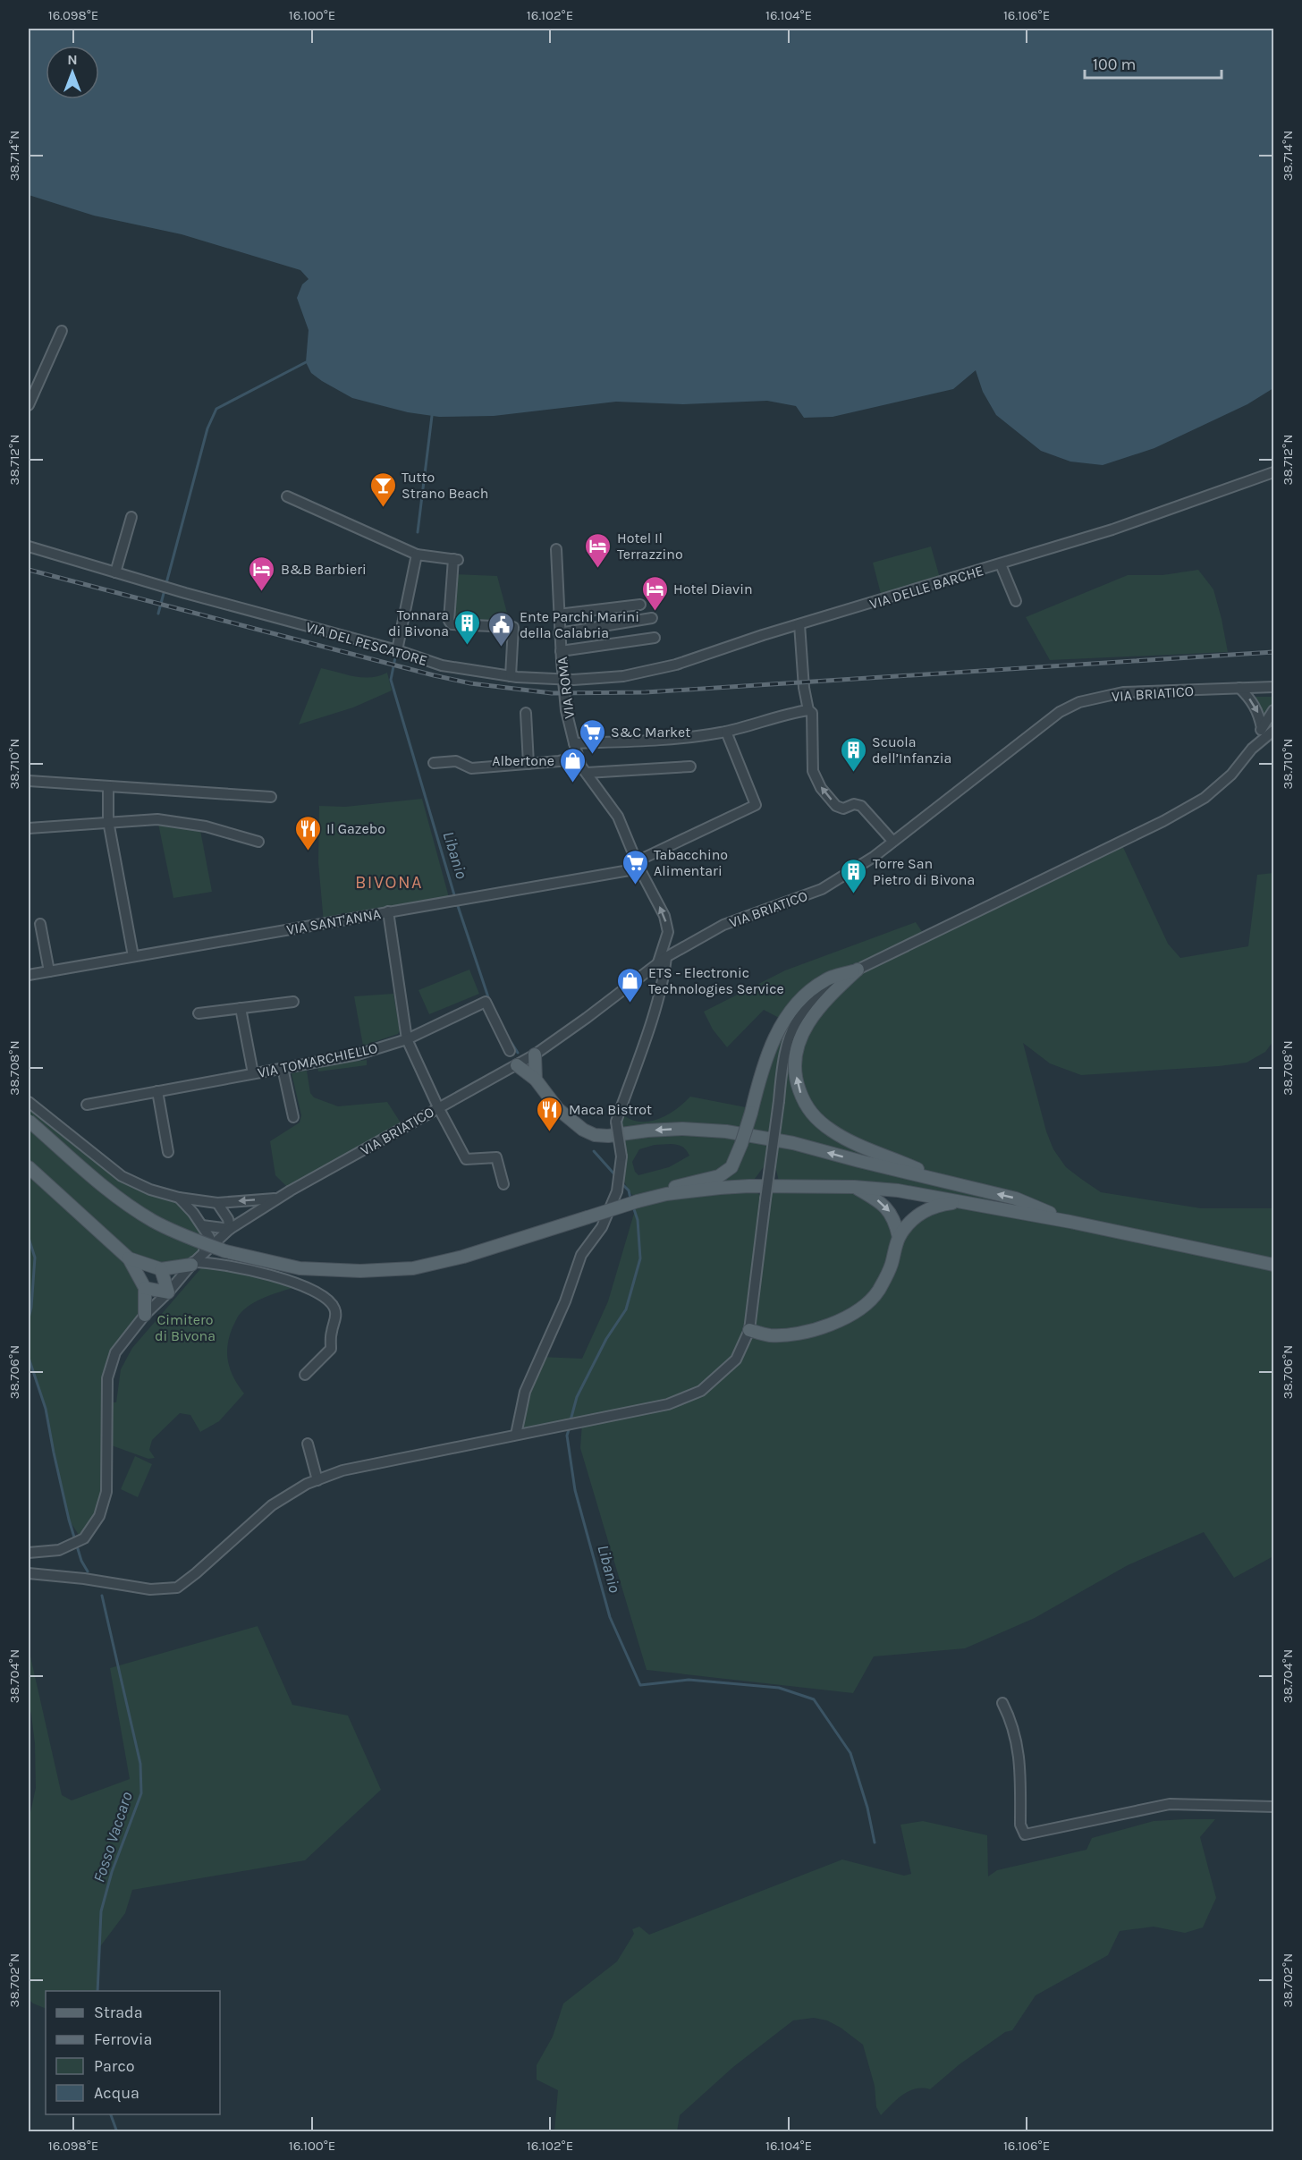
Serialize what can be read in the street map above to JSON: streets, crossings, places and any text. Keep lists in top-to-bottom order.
{
  "streets": {
    "street": [
      "VIA DELLE BARCHE",
      "VIA DEL PESCATORE",
      "VIA ROMA",
      "VIA BRIATICO",
      "VIA SANT'ANNA",
      "VIA TOMARCHIELLO"
    ]
  },
  "crossings": [
    ["VIA DELLE BARCHE", "VIA DEL PESCATORE"],
    ["VIA DELLE BARCHE", "VIA ROMA"],
    ["VIA DEL PESCATORE", "VIA ROMA"],
    ["VIA ROMA", "VIA BRIATICO"],
    ["VIA ROMA", "VIA SANT'ANNA"]
  ],
  "districts": ["BIVONA"],
  "water": ["Libanio", "Fosso Vaccaro"],
  "parks": ["Cimitero di Bivona"],
  "places": {
    "bar": ["Tutto Strano Beach"],
    "hotel": ["Hotel Il Terrazzino", "B&B Barbieri", "Hotel Diavin"],
    "building": ["Tonnara di Bivona", "Scuola dell’Infanzia", "Torre San Pietro di Bivona"],
    "public building": ["Ente Parchi Marini della Calabria"],
    "supermarket": ["S&C Market", "Tabacchino Alimentari"],
    "shop": ["Albertone", "ETS - Electronic Technologies Service"],
    "restaurant": ["Il Gazebo", "Maca Bistrot"]
  },
  "legend": [
    "Strada",
    "Ferrovia",
    "Parco",
    "Acqua"
  ],
  "scale_bar": "100 m",
  "north": "top",
  "coordinates": [
    "16.098°E",
    "16.100°E",
    "16.102°E",
    "16.104°E",
    "16.106°E",
    "38.714°N",
    "38.712°N",
    "38.710°N",
    "38.708°N",
    "38.706°N",
    "38.704°N",
    "38.702°N"
  ]
}
